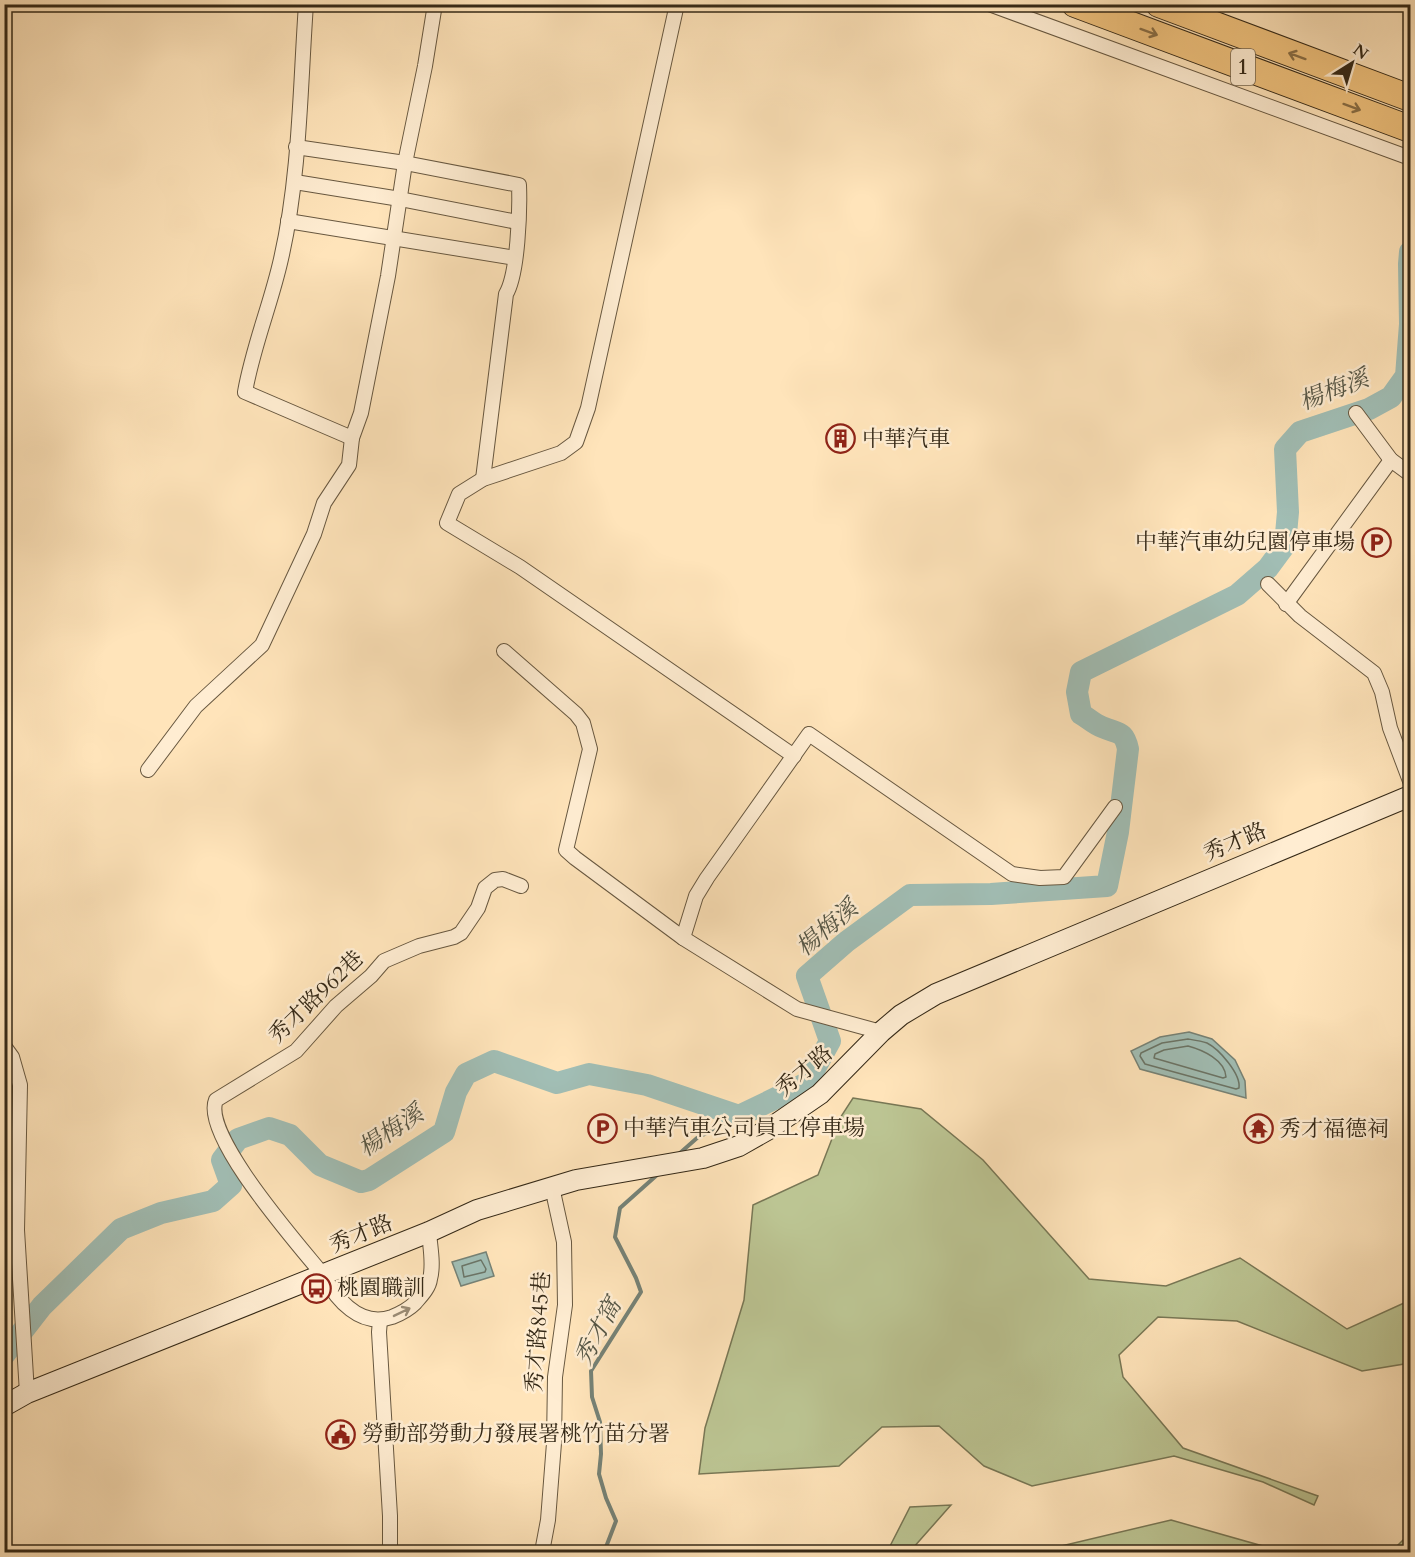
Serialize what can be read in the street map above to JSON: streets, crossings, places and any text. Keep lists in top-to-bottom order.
{
  "streets": {
    "highway": ["1"],
    "main road": ["秀才路"],
    "street": ["秀才路962巷", "秀才路845巷"]
  },
  "crossings": [
    ["秀才路", "秀才路962巷"],
    ["秀才路", "秀才路845巷"]
  ],
  "water": ["楊梅溪", "秀才窩"],
  "places": {
    "building": ["中華汽車"],
    "parking": ["中華汽車幼兒園停車場", "中華汽車公司員工停車場"],
    "temple": ["秀才福德祠"],
    "bus stop": ["桃園職訓"],
    "public building": ["勞動部勞動力發展署桃竹苗分署"]
  },
  "north": "top right"
}
